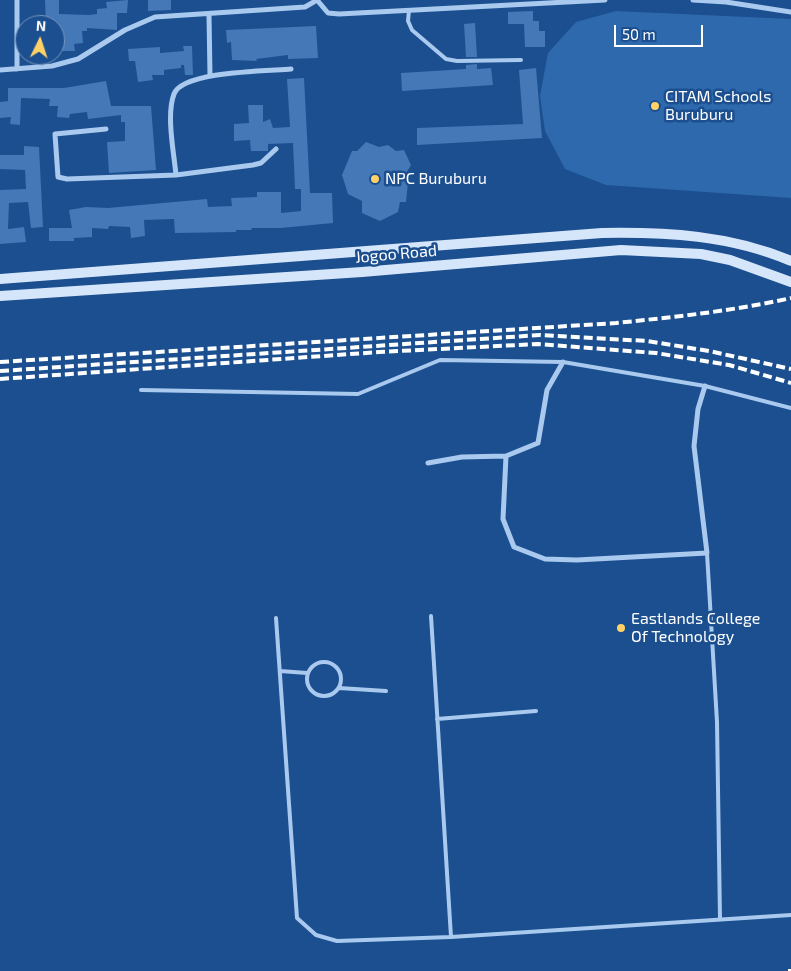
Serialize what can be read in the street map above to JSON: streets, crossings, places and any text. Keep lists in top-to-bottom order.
{
  "streets": {
    "main road": ["Jogoo Road"]
  },
  "places": ["CITAM Schools Buruburu", "NPC Buruburu", "Eastlands College Of Technology"],
  "scale_bar": "50 m",
  "north": "top"
}
